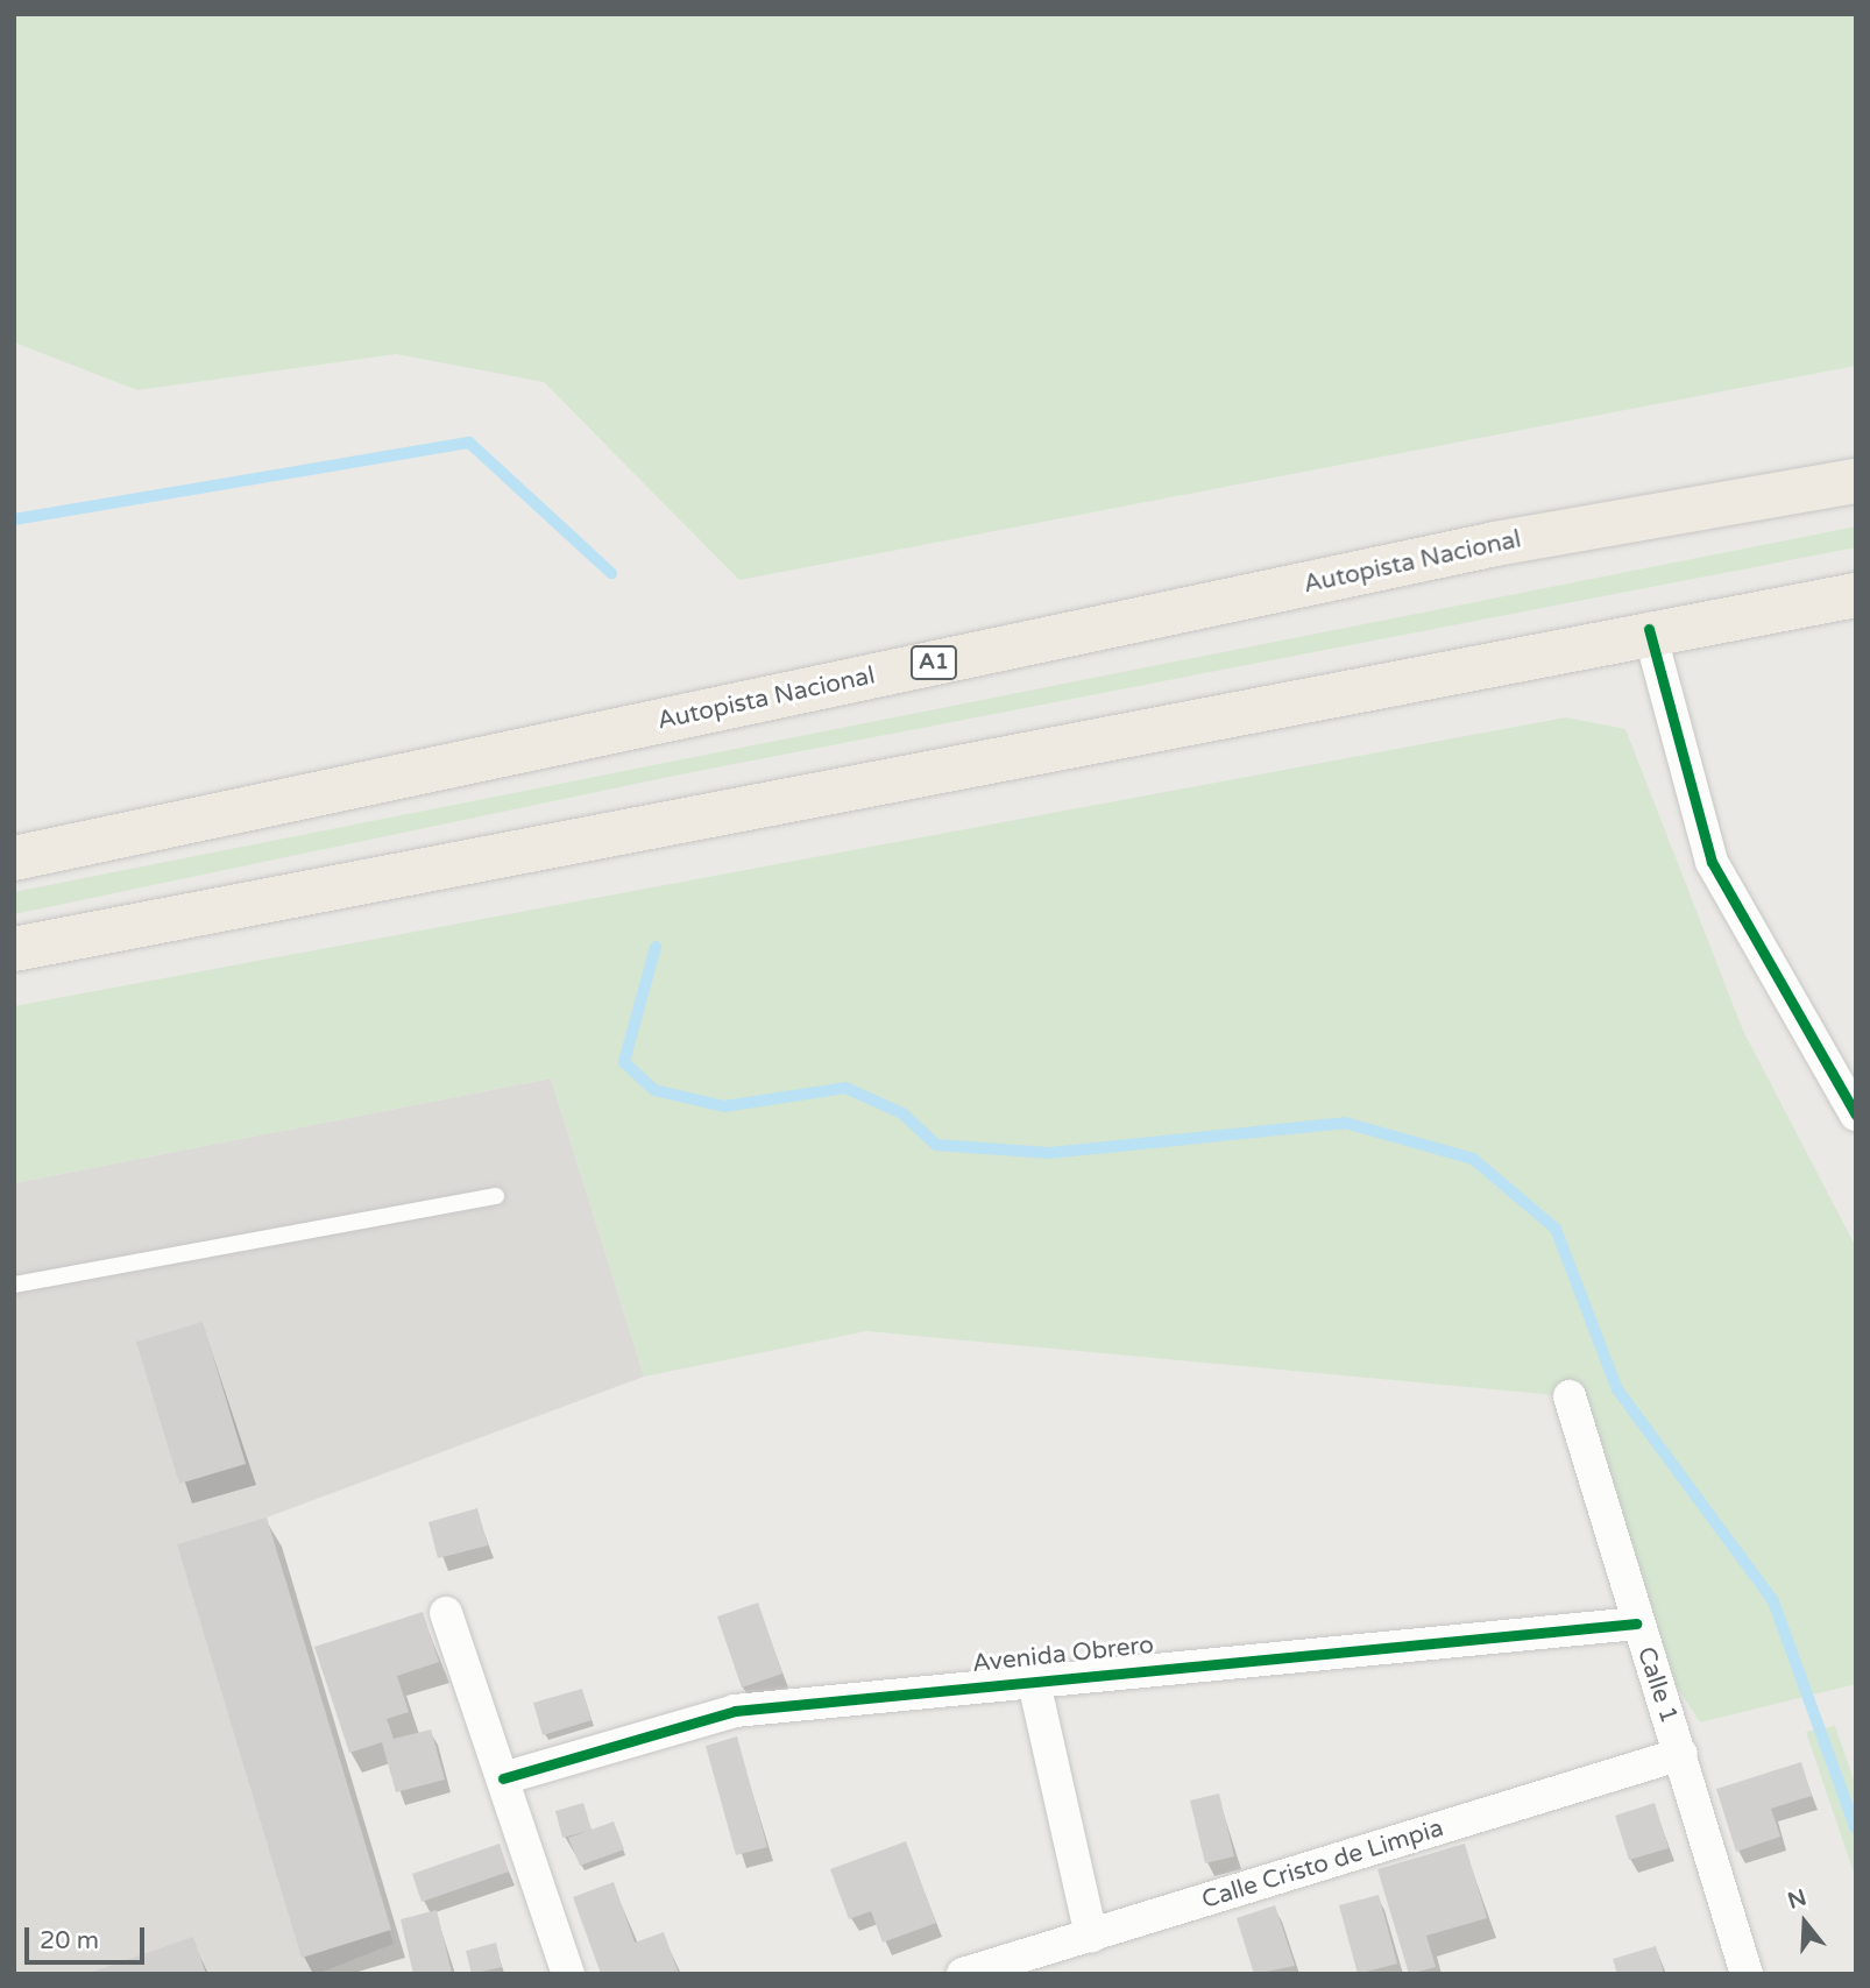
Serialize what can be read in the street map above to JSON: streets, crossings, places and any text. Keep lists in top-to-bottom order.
{
  "streets": {
    "highway": ["Autopista Nacional", "A1"],
    "street": ["Avenida Obrero", "Calle 1", "Calle Cristo de Limpia"]
  },
  "crossings": [
    ["Avenida Obrero", "Calle 1"],
    ["Calle 1", "Calle Cristo de Limpia"]
  ],
  "scale_bar": "20 m",
  "north": "top"
}
